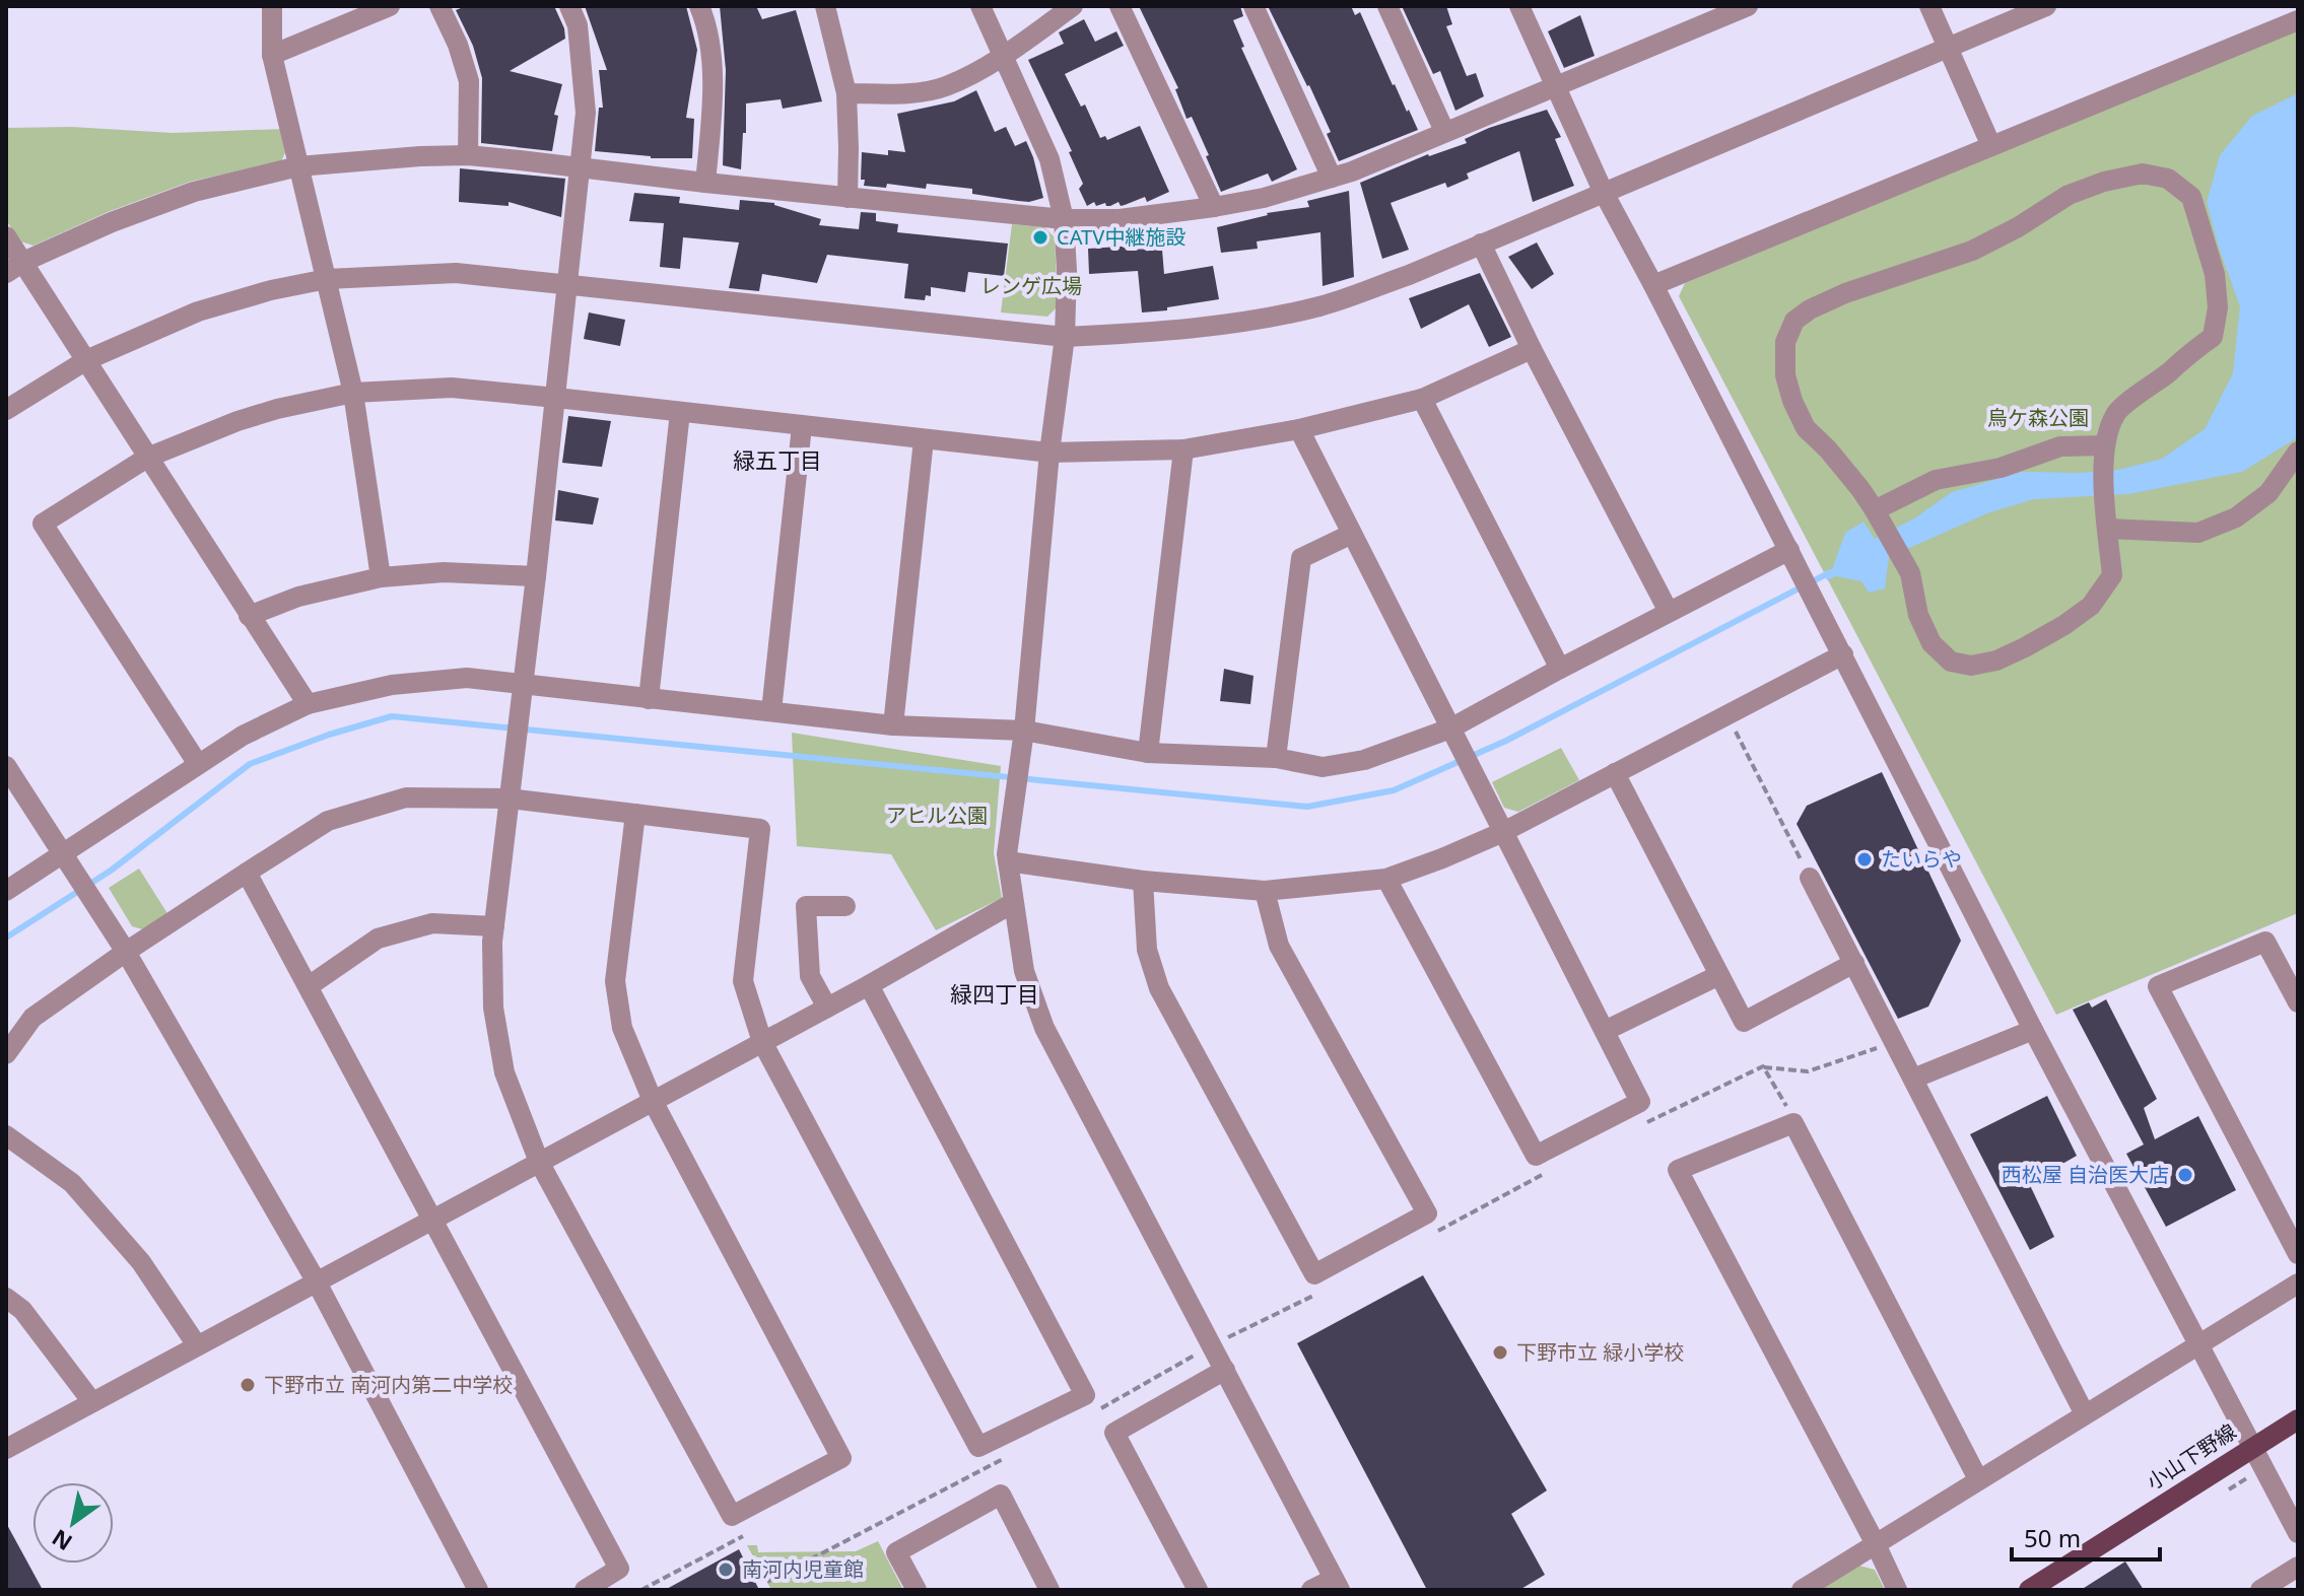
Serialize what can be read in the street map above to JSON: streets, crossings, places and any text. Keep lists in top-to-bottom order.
{
  "streets": {
    "main road": ["小山下野線"]
  },
  "districts": ["緑五丁目", "緑四丁目"],
  "parks": ["レンゲ広場", "烏ケ森公園", "アヒル公園"],
  "places": [
    "CATV中継施設",
    "たいらや",
    "西松屋 自治医大店",
    "下野市立 緑小学校",
    "下野市立 南河内第二中学校",
    "南河内児童館"
  ],
  "scale_bar": "50 m",
  "north": "bottom left"
}
